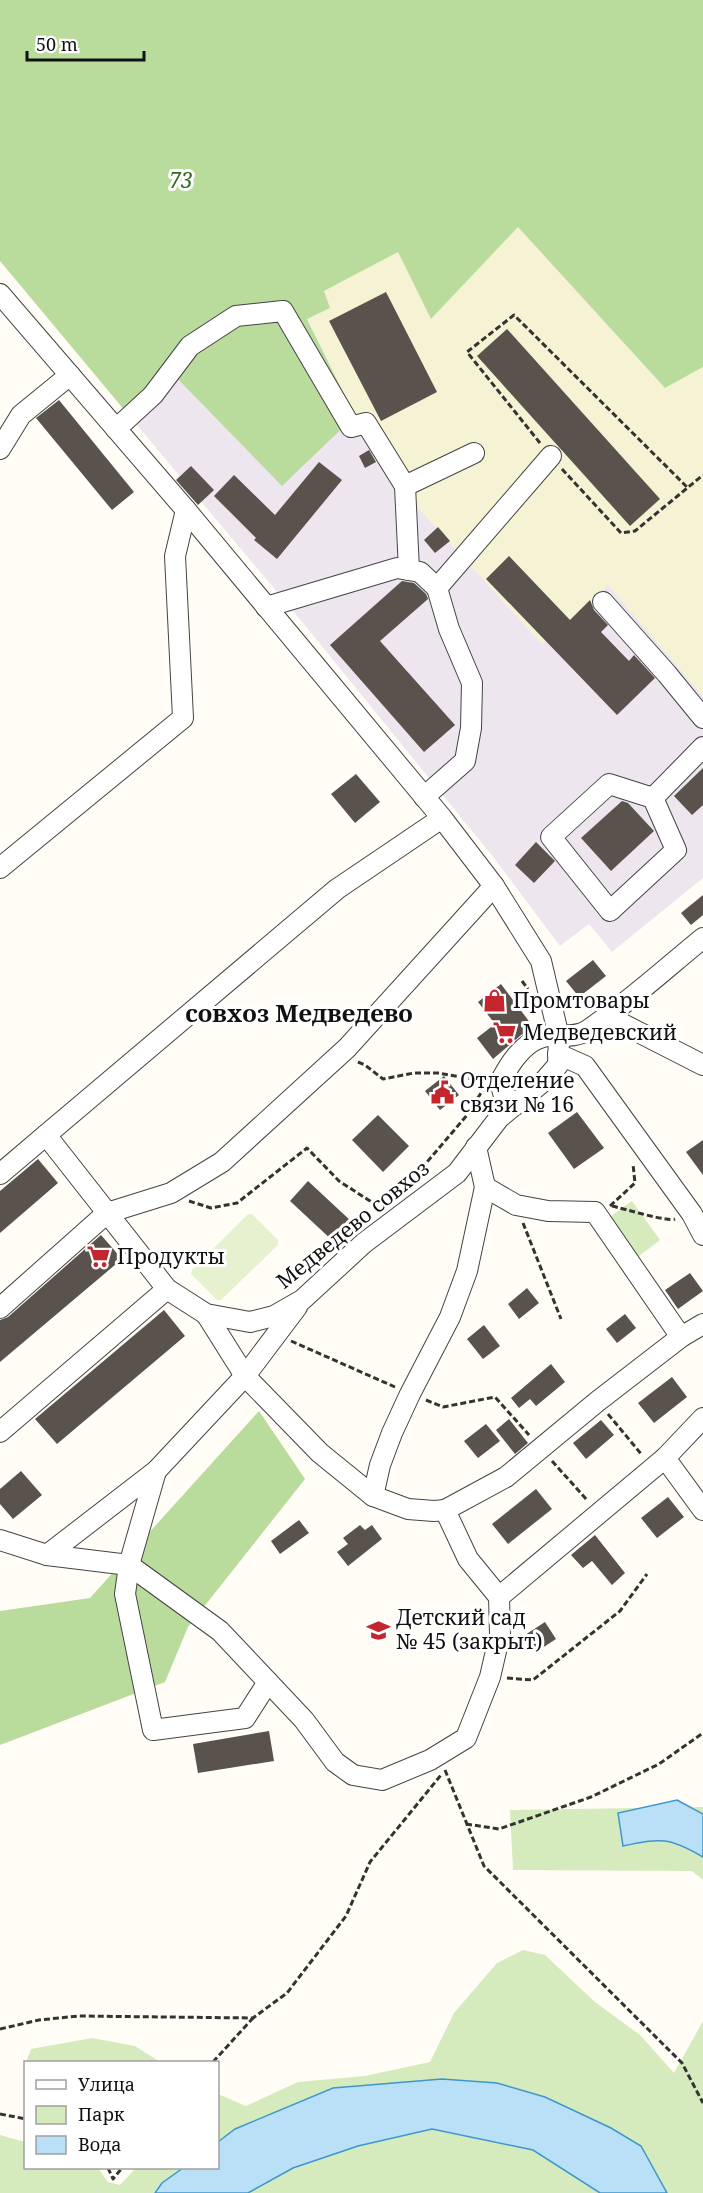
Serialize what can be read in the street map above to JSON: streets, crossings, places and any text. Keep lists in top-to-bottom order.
{
  "streets": {
    "street": ["Медведево совхоз"]
  },
  "districts": ["совхоз Медведево"],
  "parks": ["73"],
  "places": {
    "shop": ["Промтовары"],
    "supermarket": ["Медведевский", "Продукты"],
    "public building": ["Отделение связи № 16"],
    "school or university": ["Детский сад № 45 (закрыт)"]
  },
  "legend": ["Улица", "Парк", "Вода"],
  "scale_bar": "50 m"
}
